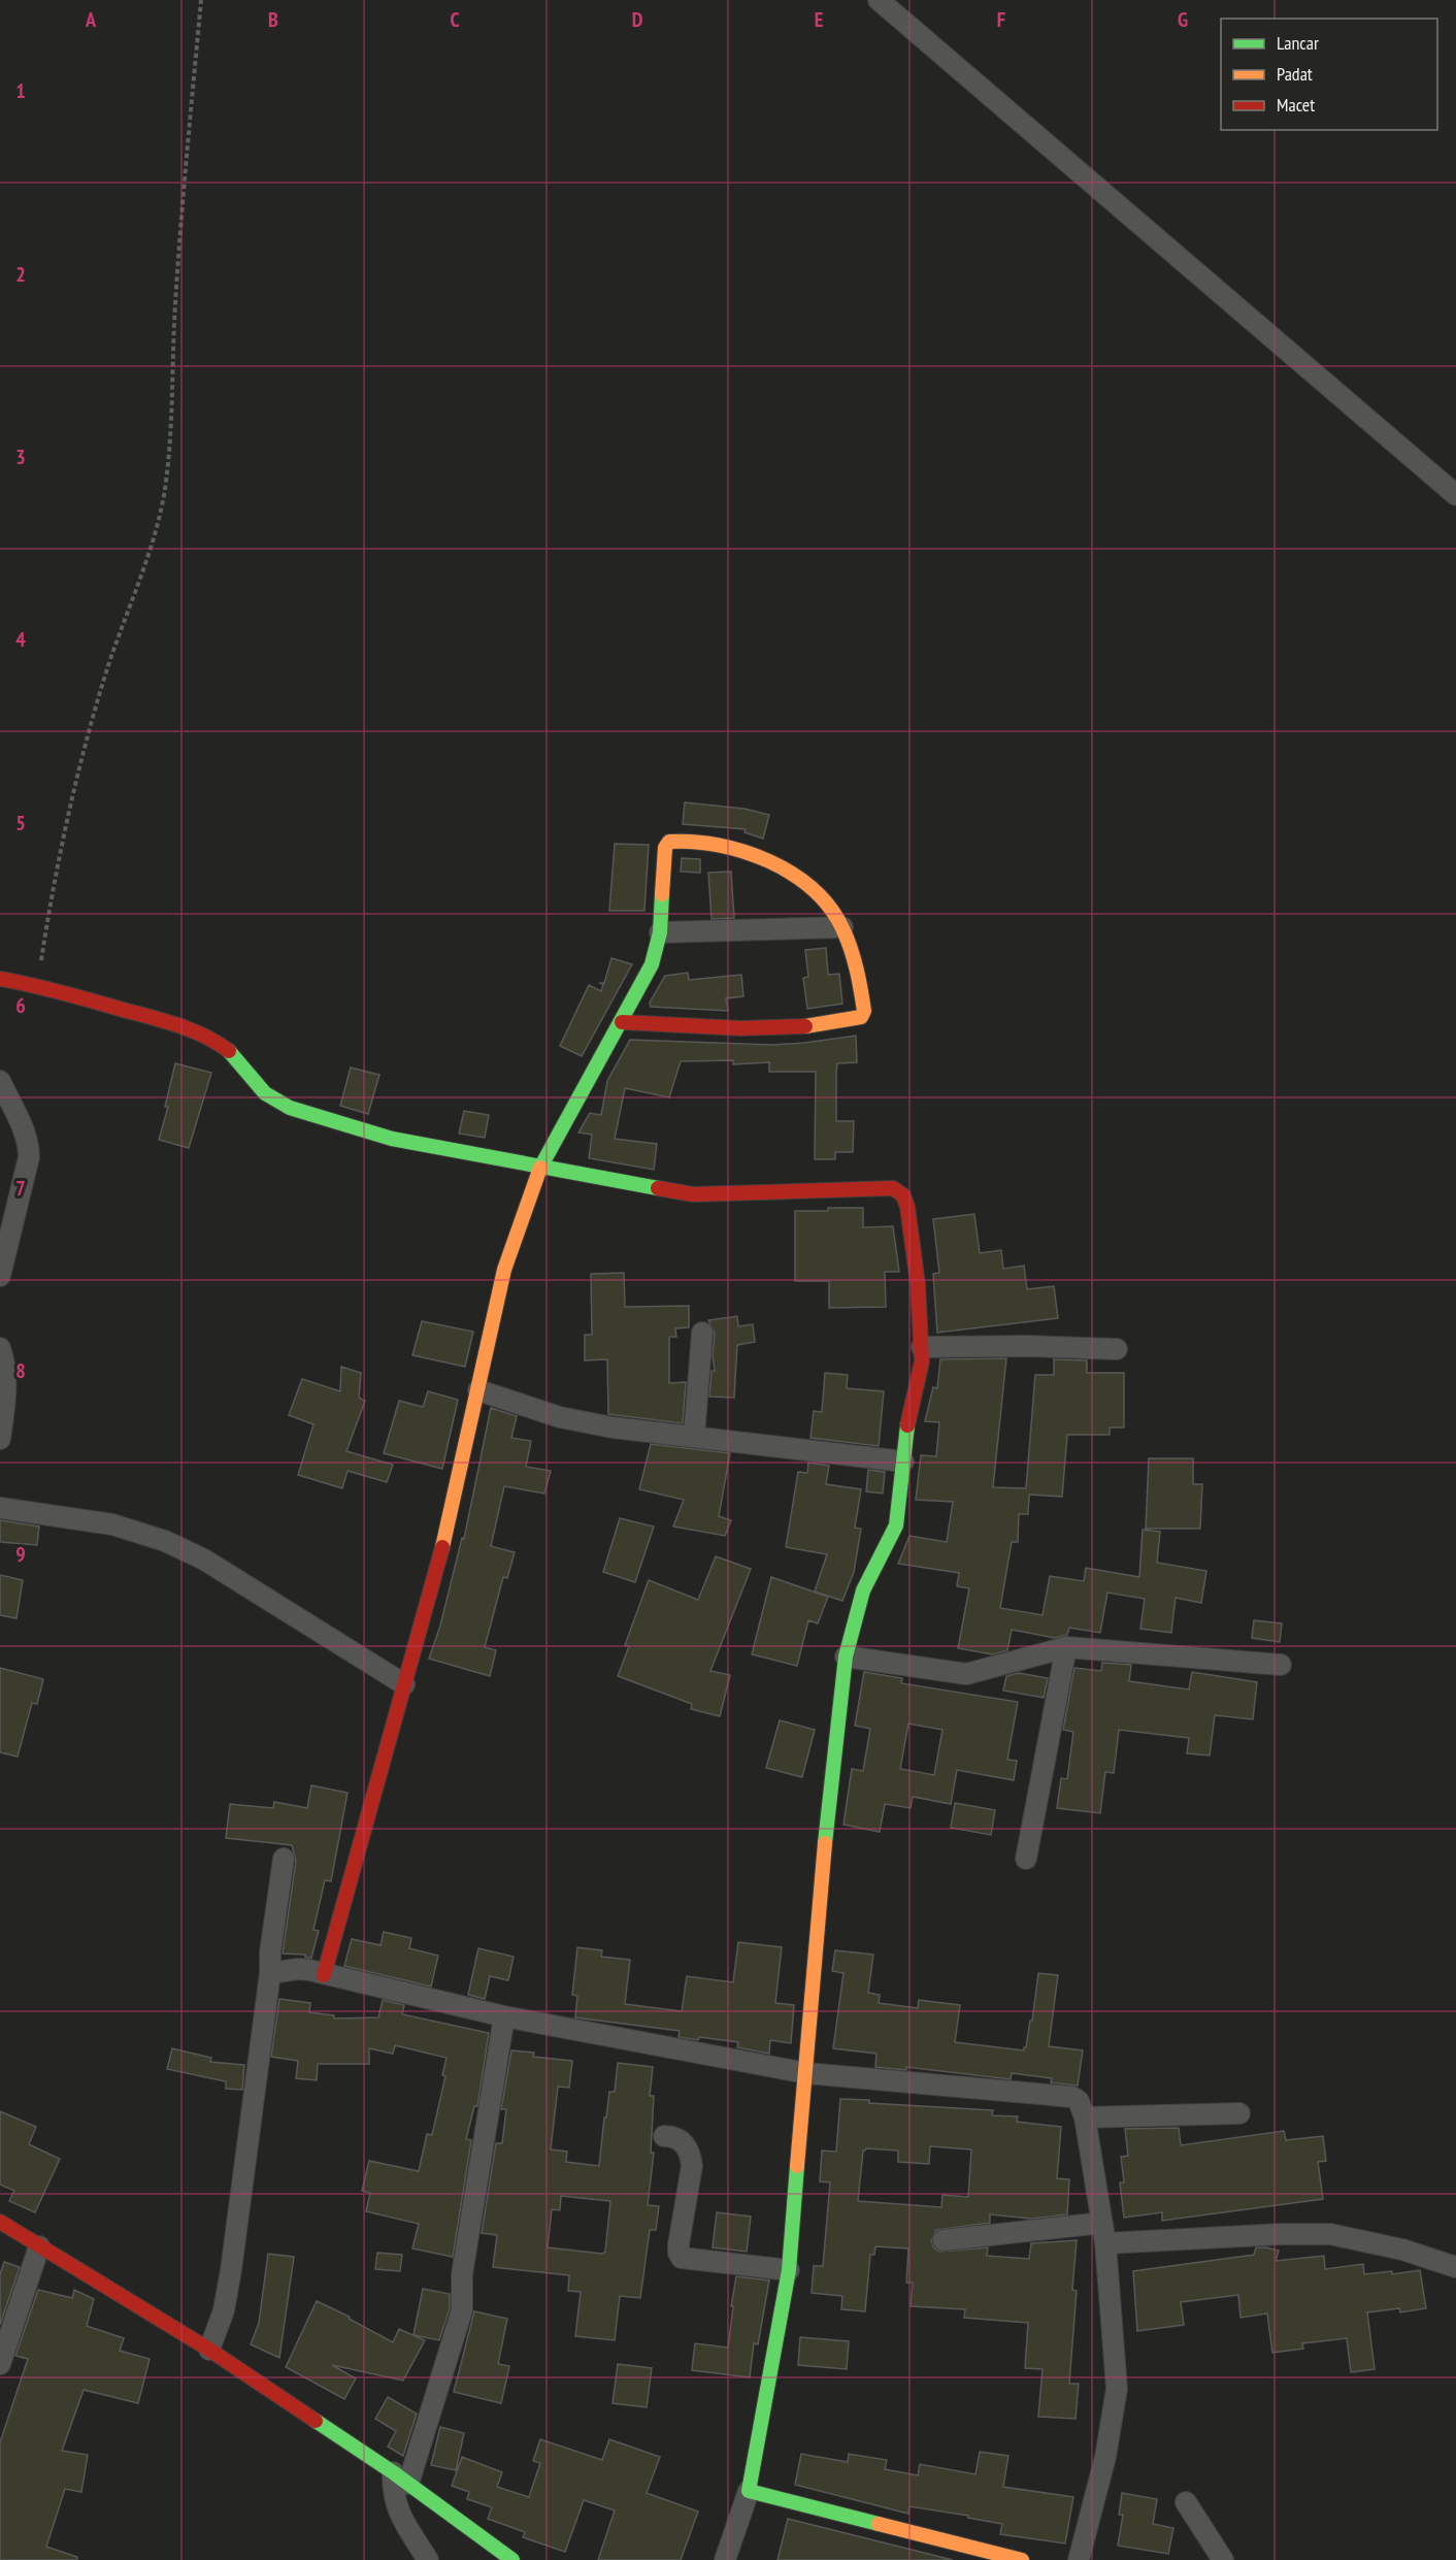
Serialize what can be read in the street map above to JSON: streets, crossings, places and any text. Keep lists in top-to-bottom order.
{
  "legend": ["Lancar", "Padat", "Macet"],
  "grid": {
    "columns": [
      "A",
      "B",
      "C",
      "D",
      "E",
      "F",
      "G"
    ],
    "rows": [
      "1",
      "2",
      "3",
      "4",
      "5",
      "6",
      "7",
      "8",
      "9"
    ]
  }
}
